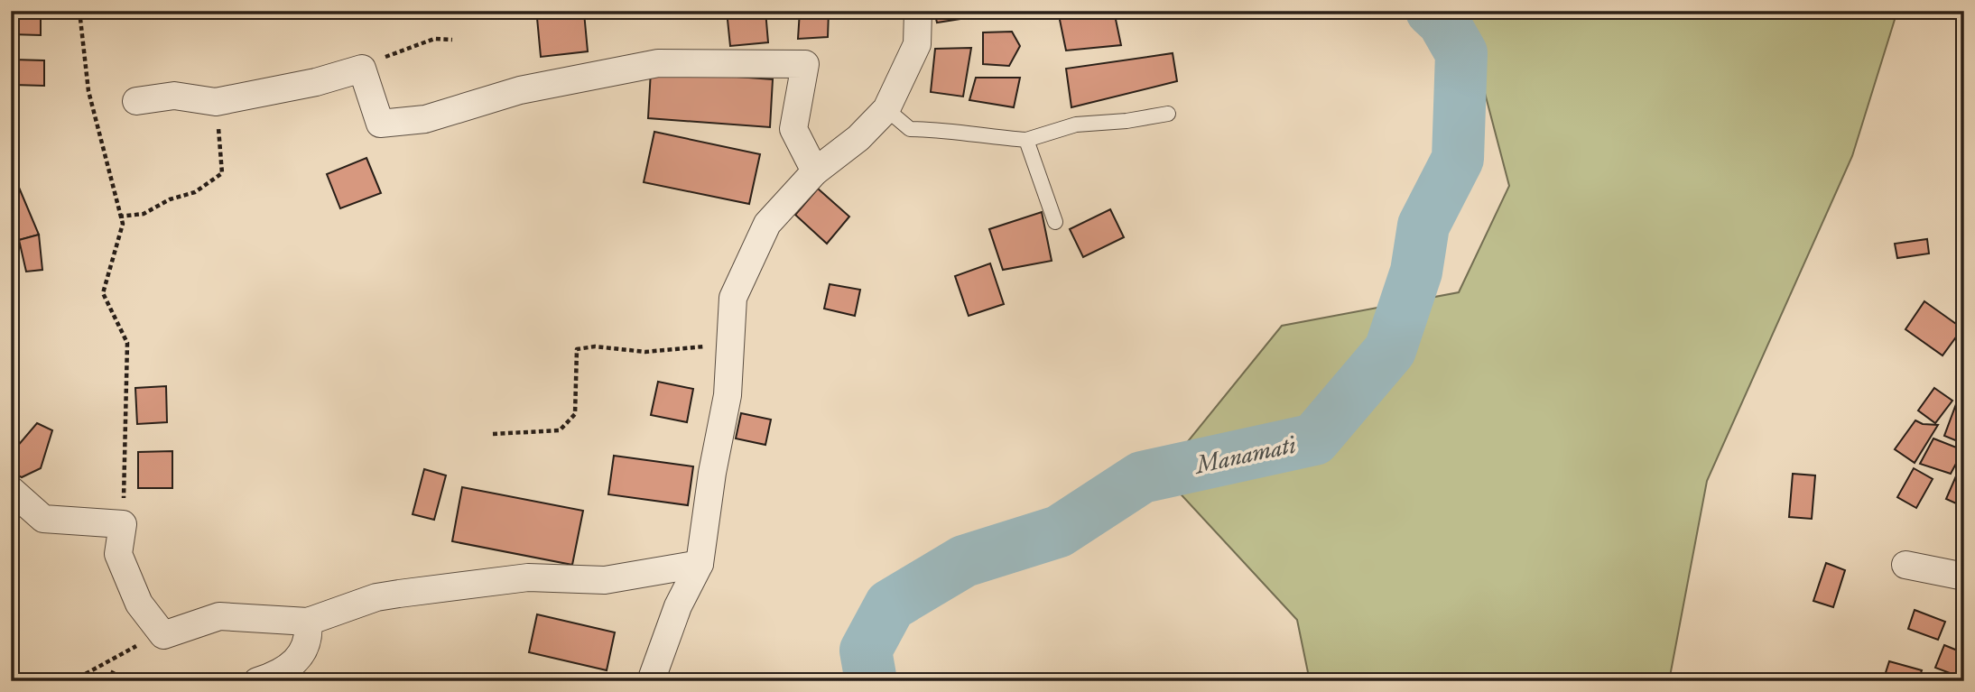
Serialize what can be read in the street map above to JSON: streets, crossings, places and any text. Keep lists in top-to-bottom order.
{
  "water": ["Manamati"]
}
